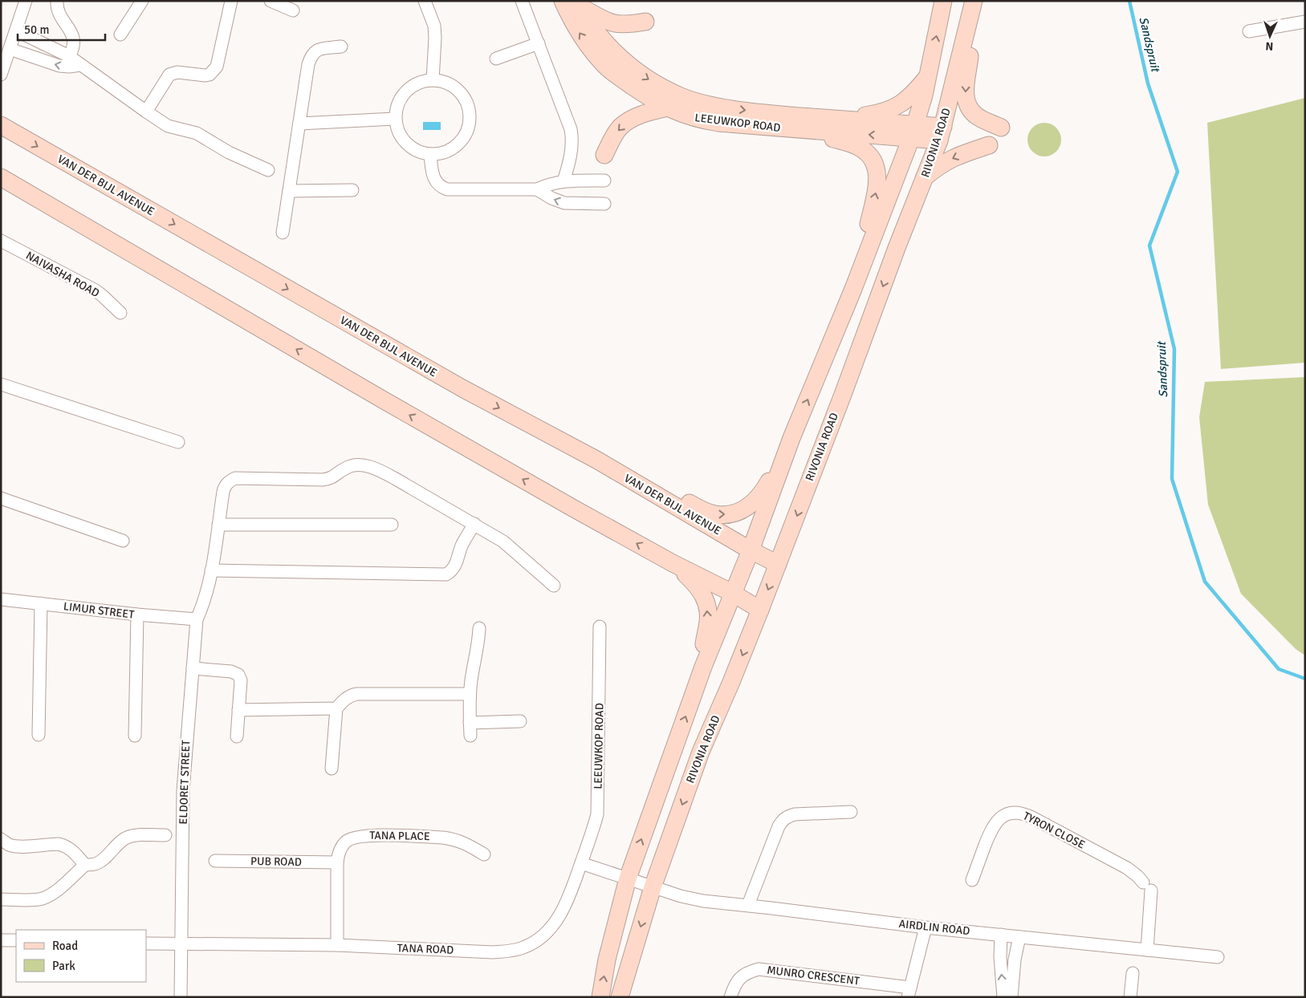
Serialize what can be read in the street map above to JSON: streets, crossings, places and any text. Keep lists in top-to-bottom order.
{
  "streets": {
    "main road": ["LEEUWKOP ROAD", "RIVONIA ROAD", "VAN DER BIJL AVENUE"],
    "street": [
      "NAIVASHA ROAD",
      "LIMUR STREET",
      "ELDORET STREET",
      "TYRON CLOSE",
      "TANA PLACE",
      "PUB ROAD",
      "AIRDLIN ROAD",
      "TANA ROAD",
      "MUNRO CRESCENT"
    ]
  },
  "crossings": [
    ["LEEUWKOP ROAD", "RIVONIA ROAD"],
    ["LEEUWKOP ROAD", "TANA ROAD"],
    ["RIVONIA ROAD", "VAN DER BIJL AVENUE"],
    ["RIVONIA ROAD", "AIRDLIN ROAD"],
    ["LIMUR STREET", "ELDORET STREET"],
    ["ELDORET STREET", "TANA ROAD"],
    ["TYRON CLOSE", "AIRDLIN ROAD"],
    ["TANA PLACE", "PUB ROAD"],
    ["TANA PLACE", "TANA ROAD"],
    ["AIRDLIN ROAD", "MUNRO CRESCENT"]
  ],
  "water": ["Sandspruit"],
  "legend": ["Road", "Park"],
  "scale_bar": "50 m",
  "north": "bottom"
}
